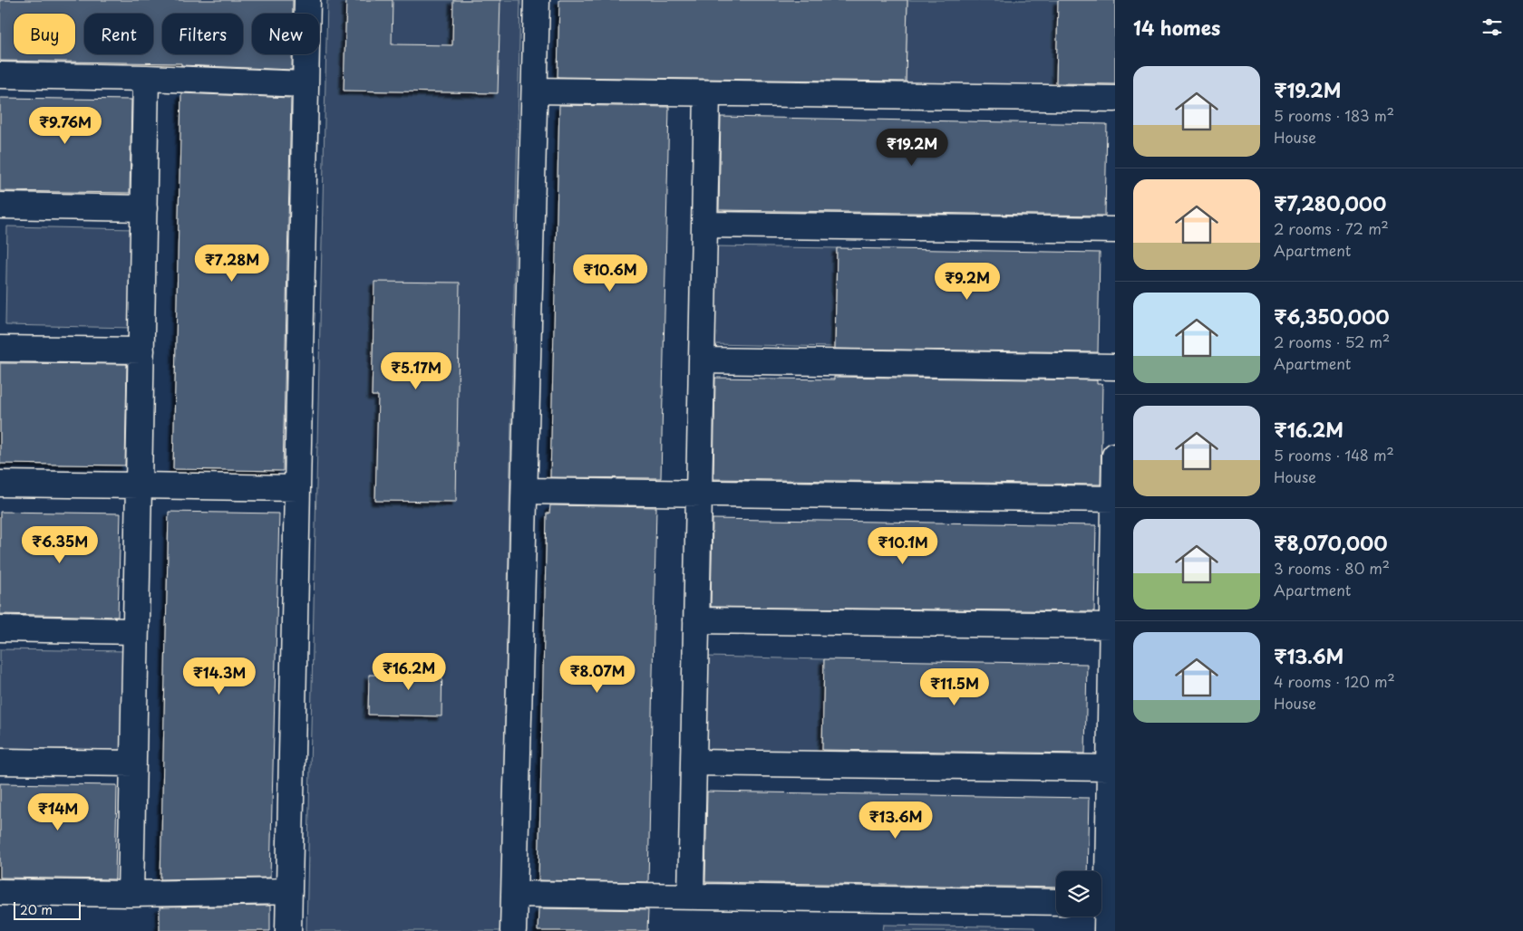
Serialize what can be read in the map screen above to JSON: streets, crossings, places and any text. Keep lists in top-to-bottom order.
{
  "scale_bar": "20 m",
  "page": {
    "heading": "14 homes",
    "chip": [
      "Buy",
      "Rent",
      "Filters",
      "New"
    ],
    "list": [
      {
        "name": "₹19.2M",
        "note": "5 rooms · 183 m² · House"
      },
      {
        "name": "₹7,280,000",
        "note": "2 rooms · 72 m² · Apartment"
      },
      {
        "name": "₹6,350,000",
        "note": "2 rooms · 52 m² · Apartment"
      },
      {
        "name": "₹16.2M",
        "note": "5 rooms · 148 m² · House"
      },
      {
        "name": "₹8,070,000",
        "note": "3 rooms · 80 m² · Apartment"
      },
      {
        "name": "₹13.6M",
        "note": "4 rooms · 120 m² · House"
      }
    ],
    "price": [
      "₹9.76M",
      "₹19.2M",
      "₹7.28M",
      "₹10.6M",
      "₹9.2M",
      "₹5.17M",
      "₹6.35M",
      "₹10.1M",
      "₹16.2M",
      "₹8.07M",
      "₹14.3M",
      "₹11.5M",
      "₹14M",
      "₹13.6M"
    ],
    "scale": "20 m"
  }
}
